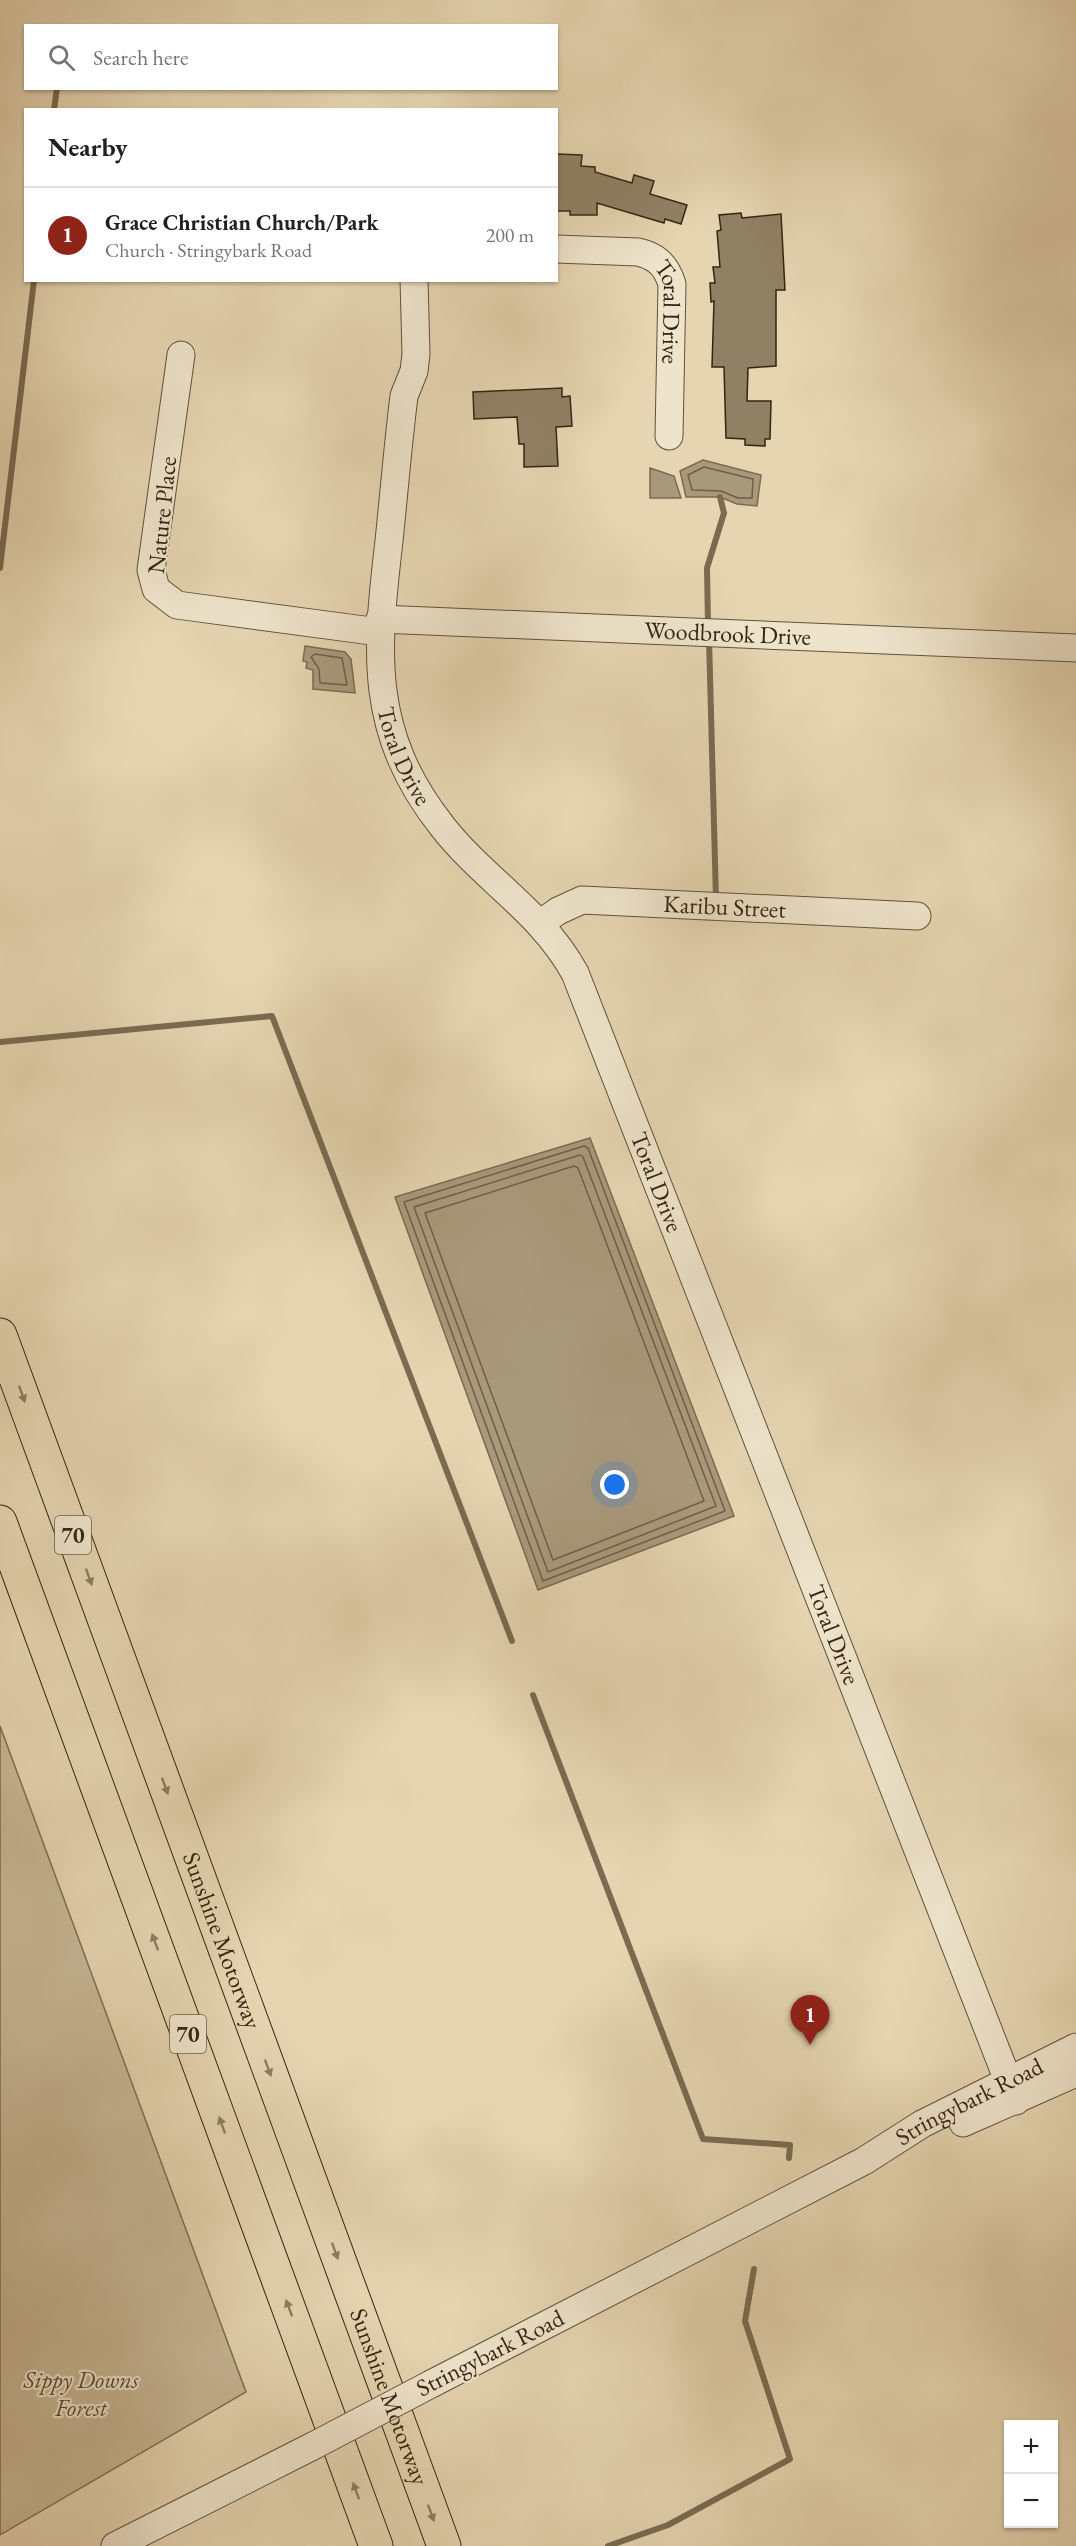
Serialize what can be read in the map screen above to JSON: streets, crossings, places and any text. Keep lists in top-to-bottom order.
{
  "streets": {
    "highway": ["70", "Sunshine Motorway"],
    "street": [
      "Toral Drive",
      "Nature Place",
      "Woodbrook Drive",
      "Karibu Street",
      "Stringybark Road"
    ]
  },
  "crossings": [
    ["Toral Drive", "Nature Place"],
    ["Toral Drive", "Woodbrook Drive"],
    ["Toral Drive", "Karibu Street"],
    ["Toral Drive", "Stringybark Road"],
    ["Nature Place", "Woodbrook Drive"]
  ],
  "parks": ["Sippy Downs Forest"],
  "page": {
    "search": "Search here",
    "heading": "Nearby",
    "list": [
      {
        "mark": "1",
        "name": "Grace Christian Church/Park",
        "note": "Church · Stringybark Road",
        "value": "200 m"
      }
    ],
    "pins": "1",
    "map_buttons": ["+", "−"]
  }
}
